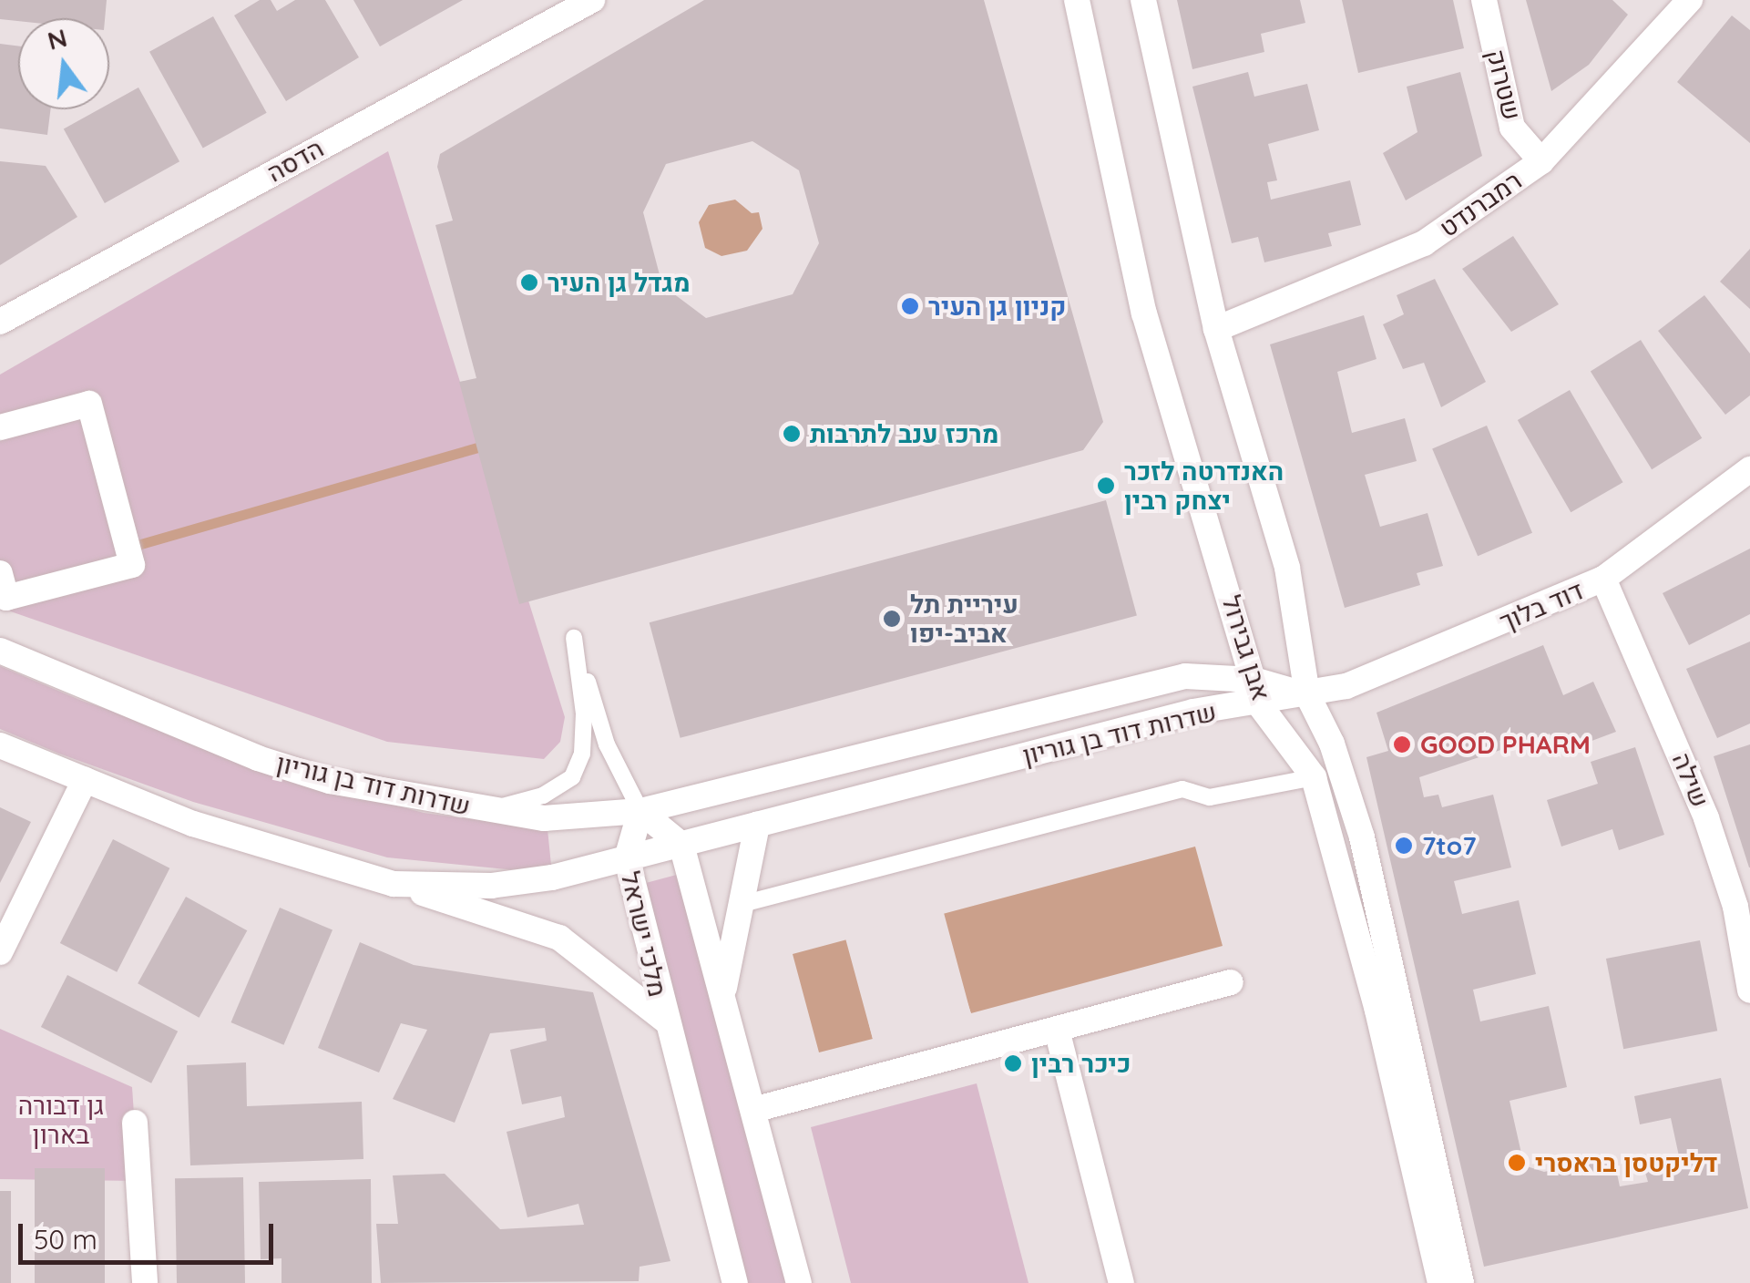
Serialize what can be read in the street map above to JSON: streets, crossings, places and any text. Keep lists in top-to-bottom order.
{
  "streets": {
    "street": [
      "שטרוק",
      "הדסה",
      "רמברנדט",
      "דוד בלוך",
      "אבן גבירול",
      "שדרות דוד בן גוריון",
      "שילה",
      "מלכי ישראל"
    ]
  },
  "crossings": [
    ["שטרוק", "רמברנדט"],
    ["רמברנדט", "אבן גבירול"],
    ["דוד בלוך", "אבן גבירול"],
    ["דוד בלוך", "שדרות דוד בן גוריון"],
    ["דוד בלוך", "שילה"],
    ["אבן גבירול", "שדרות דוד בן גוריון"],
    ["שדרות דוד בן גוריון", "מלכי ישראל"]
  ],
  "parks": ["גן דבורה בארון"],
  "places": [
    "מגדל גן העיר",
    "קניון גן העיר",
    "מרכז ענב לתרבות",
    "האנדרטה לזכר יצחק רבין",
    "עיריית תל אביב-יפו",
    "GOOD PHARM",
    "7to7",
    "כיכר רבין",
    "דליקטסן בראסרי"
  ],
  "scale_bar": "50 m",
  "north": "top"
}
